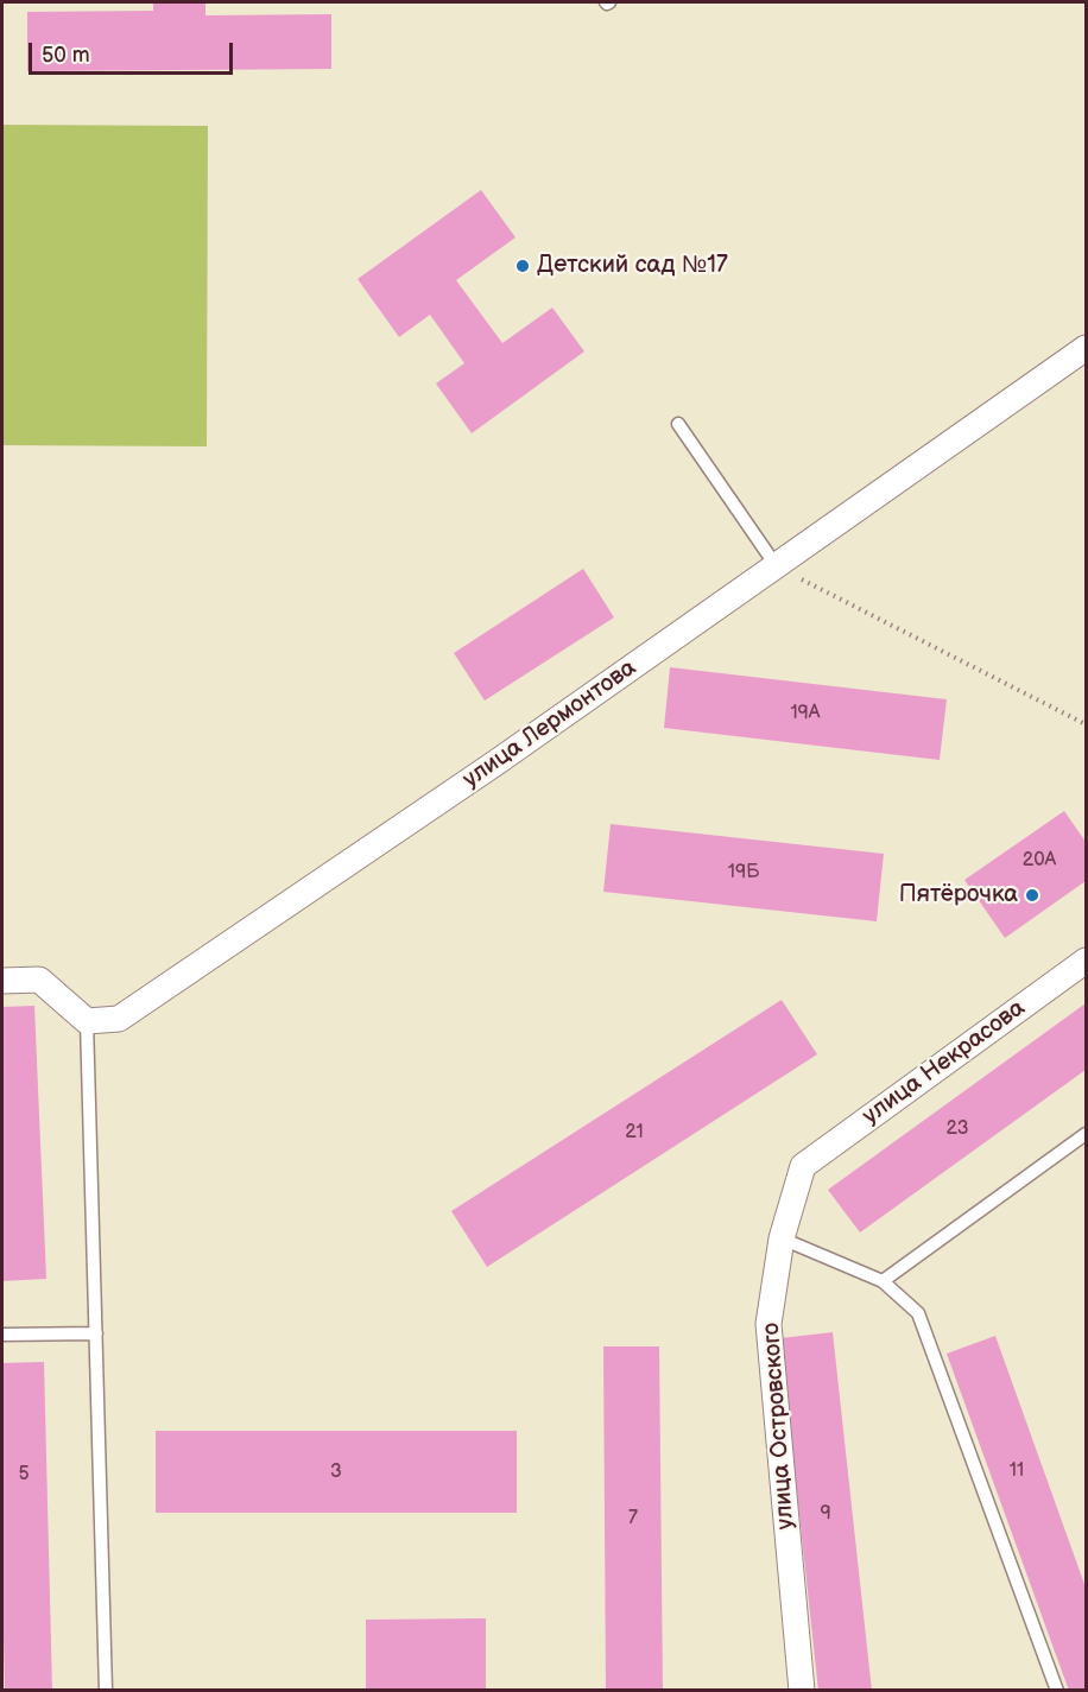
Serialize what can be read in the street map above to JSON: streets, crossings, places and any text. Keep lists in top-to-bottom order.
{
  "streets": {
    "street": ["улица Лермонтова", "улица Некрасова", "улица Островского"]
  },
  "crossings": [
    ["улица Некрасова", "улица Островского"]
  ],
  "places": ["Детский сад №17", "Пятёрочка"],
  "house_numbers": [
    "19А",
    "20А",
    "19Б",
    "23",
    "21",
    "11",
    "3",
    "5",
    "9",
    "7"
  ],
  "scale_bar": "50 m"
}
